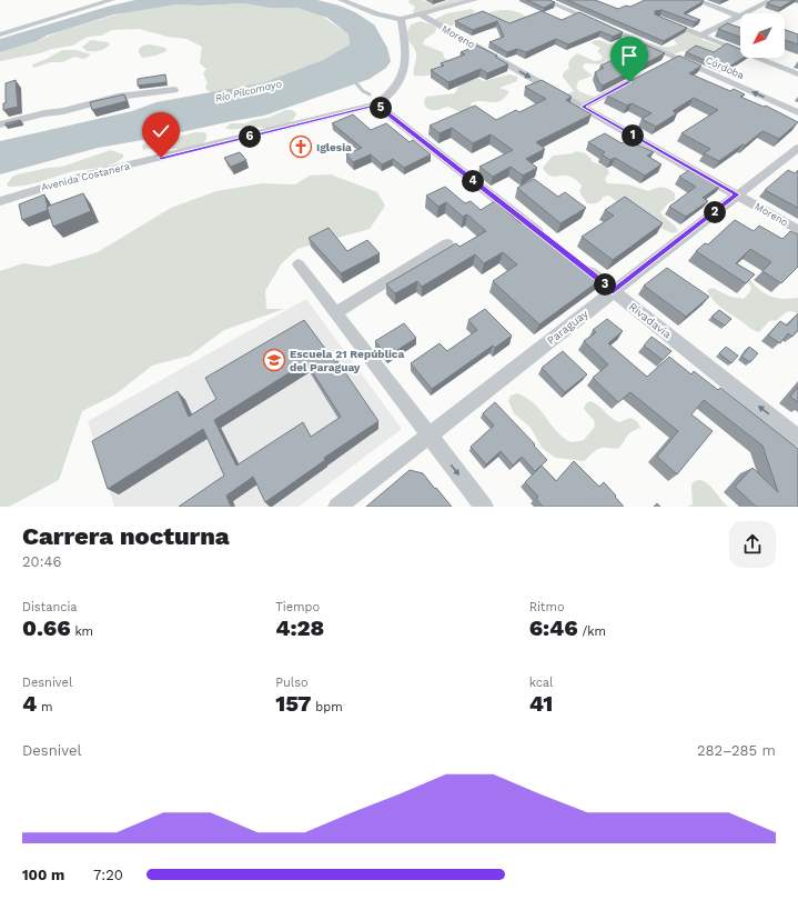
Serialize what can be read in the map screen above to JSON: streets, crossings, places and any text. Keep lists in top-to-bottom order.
{
  "streets": {
    "street": [
      "Moreno",
      "Córdoba",
      "Avenida Costanera",
      "Rivadavia",
      "Paraguay"
    ]
  },
  "crossings": [
    ["Moreno", "Paraguay"],
    ["Rivadavia", "Paraguay"]
  ],
  "one_way": ["Rivadavia"],
  "water": ["Río Pilcomayo"],
  "places": {
    "church": ["Iglesia"],
    "school or university": ["Escuela 21 República del Paraguay"]
  },
  "north": "bottom left",
  "page": {
    "pins": [
      "5",
      "1",
      "6",
      "4",
      "2",
      "3"
    ],
    "heading": ["Carrera nocturna", "20:46"],
    "stats": [
      ["Distancia", "0.66 km"],
      ["Tiempo", "4:28"],
      ["Ritmo", "6:46 /km"],
      ["Desnivel", "4 m"],
      ["Pulso", "157 bpm"],
      ["kcal", "41"]
    ],
    "chart": ["Desnivel", "282–285 m"],
    "list": [
      {
        "name": "100 m",
        "note": "7:20"
      }
    ]
  }
}
